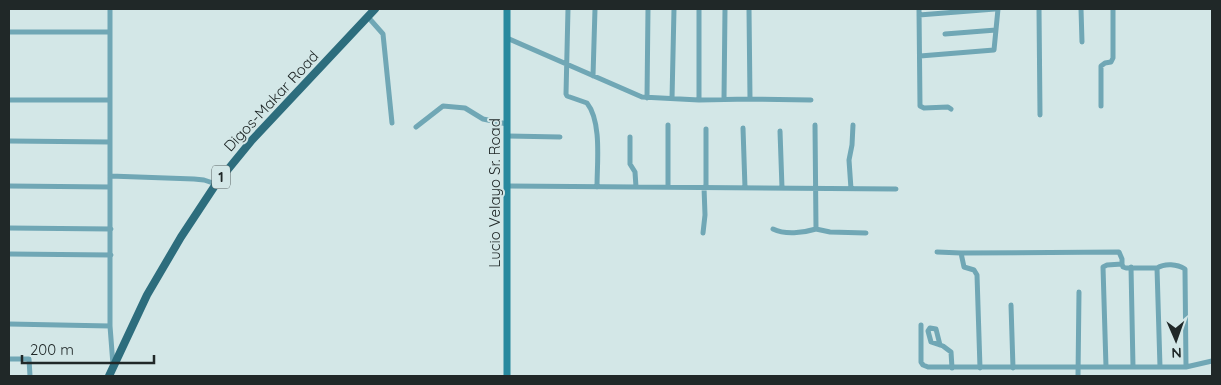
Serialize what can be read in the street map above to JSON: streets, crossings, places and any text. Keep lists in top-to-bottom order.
{
  "streets": {
    "main road": ["Digos-Makar Road", "1", "Lucio Velayo Sr. Road"]
  },
  "scale_bar": "200 m",
  "north": "bottom"
}
